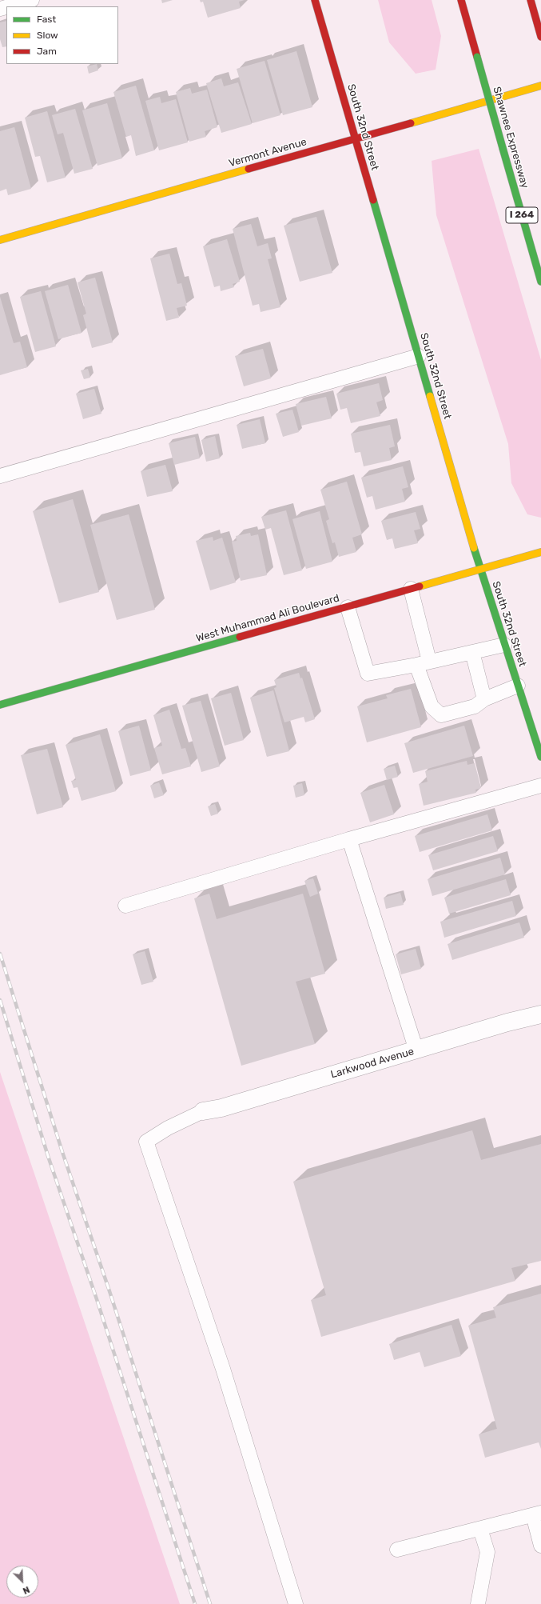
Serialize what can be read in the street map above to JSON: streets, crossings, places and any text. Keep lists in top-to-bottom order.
{
  "streets": {
    "main road": [
      "South 32nd Street",
      "Shawnee Expressway",
      "Vermont Avenue",
      "I 264",
      "West Muhammad Ali Boulevard"
    ],
    "street": ["Larkwood Avenue"]
  },
  "crossings": [
    ["South 32nd Street", "Vermont Avenue"],
    ["South 32nd Street", "West Muhammad Ali Boulevard"]
  ],
  "legend": ["Fast", "Slow", "Jam"],
  "north": "bottom right"
}
